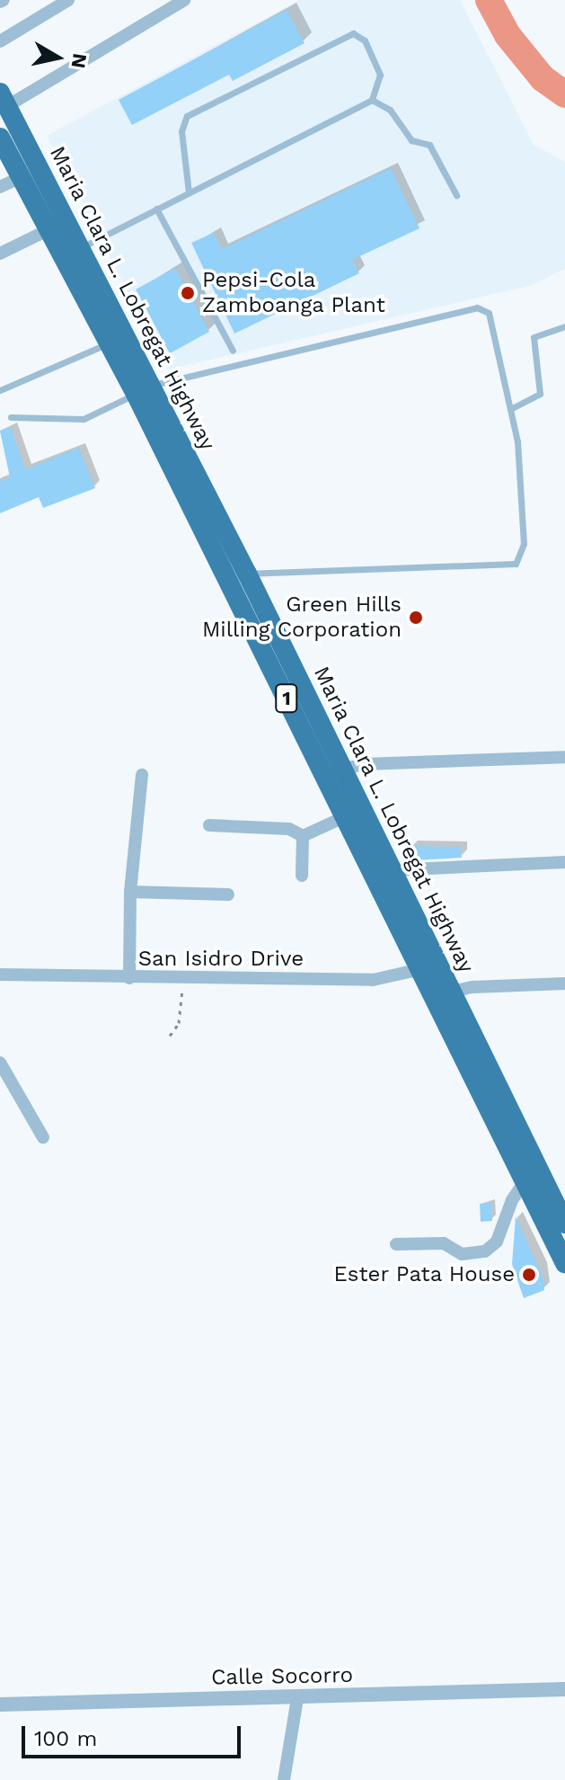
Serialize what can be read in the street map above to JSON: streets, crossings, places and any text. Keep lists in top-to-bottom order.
{
  "streets": {
    "highway": ["Maria Clara L. Lobregat Highway", "1"],
    "street": ["San Isidro Drive", "Calle Socorro"]
  },
  "crossings": [
    ["Maria Clara L. Lobregat Highway", "San Isidro Drive"]
  ],
  "places": ["Pepsi-Cola Zamboanga Plant", "Green Hills Milling Corporation", "Ester Pata House"],
  "scale_bar": "100 m",
  "north": "right"
}
